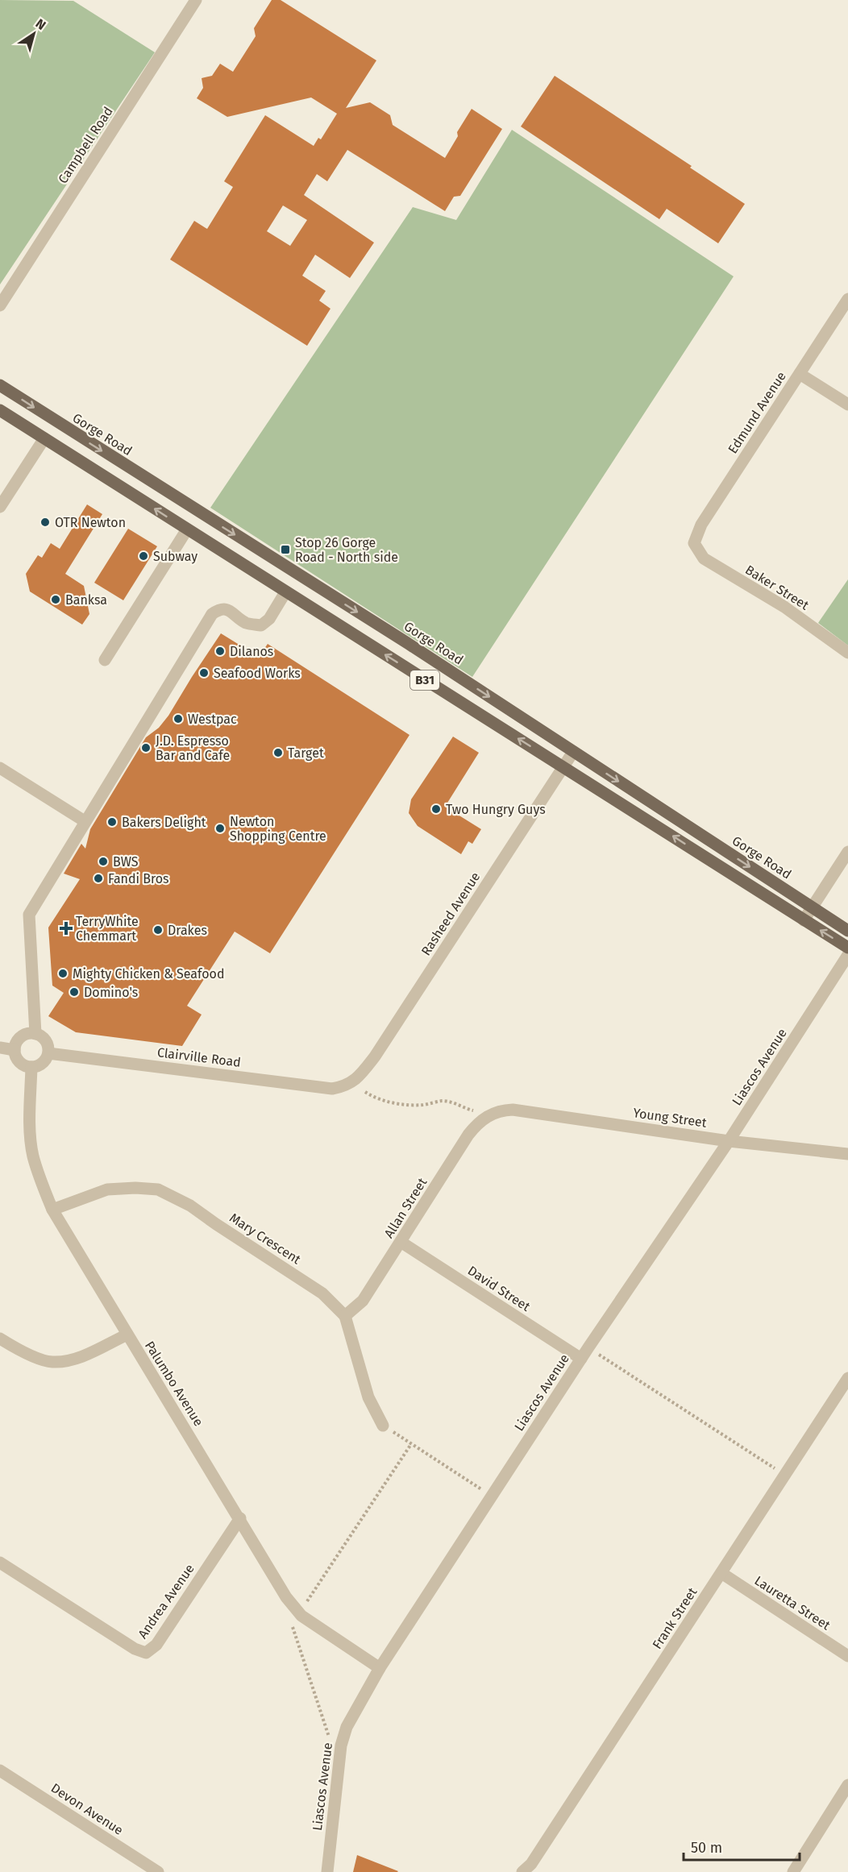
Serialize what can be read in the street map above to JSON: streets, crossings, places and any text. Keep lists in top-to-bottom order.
{
  "streets": {
    "main road": ["Gorge Road", "B31"],
    "street": [
      "Campbell Road",
      "Edmund Avenue",
      "Baker Street",
      "Rasheed Avenue",
      "Clairville Road",
      "Liascos Avenue",
      "Young Street",
      "Allan Street",
      "Mary Crescent",
      "David Street",
      "Palumbo Avenue",
      "Andrea Avenue",
      "Lauretta Street",
      "Frank Street",
      "Devon Avenue"
    ]
  },
  "crossings": [
    ["Edmund Avenue", "Baker Street"],
    ["Gorge Road", "Rasheed Avenue"],
    ["B31", "Rasheed Avenue"],
    ["Rasheed Avenue", "Clairville Road"],
    ["Clairville Road", "Palumbo Avenue"],
    ["Liascos Avenue", "Young Street"],
    ["Liascos Avenue", "David Street"],
    ["Liascos Avenue", "Palumbo Avenue"],
    ["Young Street", "Allan Street"],
    ["Allan Street", "Mary Crescent"],
    ["Allan Street", "David Street"],
    ["Mary Crescent", "Palumbo Avenue"],
    ["Palumbo Avenue", "Andrea Avenue"],
    ["Lauretta Street", "Frank Street"]
  ],
  "places": {
    "other": [
      "OTR Newton",
      "Subway",
      "Banksa",
      "Dilanos",
      "Seafood Works",
      "Westpac",
      "J.D. Espresso Bar and Cafe",
      "Target",
      "Two Hungry Guys",
      "Bakers Delight",
      "Newton Shopping Centre",
      "BWS",
      "Fandi Bros",
      "Drakes",
      "Mighty Chicken & Seafood",
      "Domino's"
    ],
    "transit": ["Stop 26 Gorge Road - North side"],
    "health": ["TerryWhite Chemmart"]
  },
  "scale_bar": "50 m",
  "north": "top right"
}
